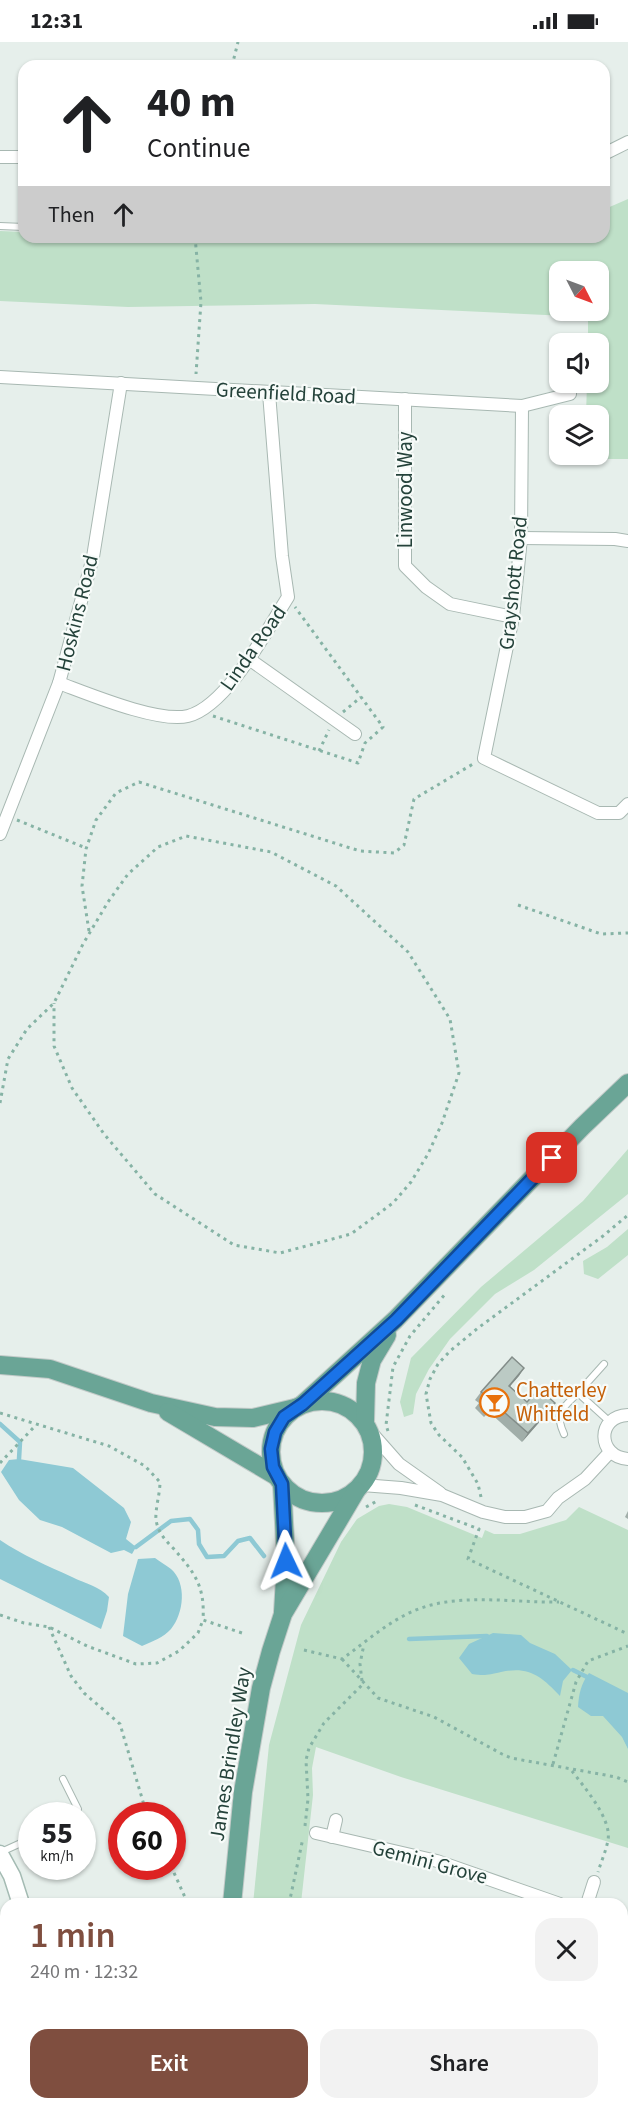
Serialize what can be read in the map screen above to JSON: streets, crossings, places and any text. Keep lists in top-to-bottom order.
{
  "streets": {
    "main road": ["James Brindley Way"],
    "street": [
      "Greenfield Road",
      "Linwood Way",
      "Grayshott Road",
      "Hoskins Road",
      "Linda Road",
      "Gemini Grove"
    ]
  },
  "crossings": [
    ["Greenfield Road", "Linwood Way"],
    ["Greenfield Road", "Grayshott Road"],
    ["Greenfield Road", "Hoskins Road"],
    ["Greenfield Road", "Linda Road"],
    ["Linwood Way", "Grayshott Road"],
    ["Hoskins Road", "Linda Road"]
  ],
  "places": {
    "bar": ["Chatterley Whitfeld"]
  },
  "north": "bottom right",
  "page": {
    "status": "12:31",
    "turn": ["40 m", "Continue"],
    "then": "Then",
    "speed": "55 km/h",
    "limit": "60",
    "heading": ["1 min", "240 m · 12:32"],
    "buttons": ["Exit", "Share"]
  }
}
